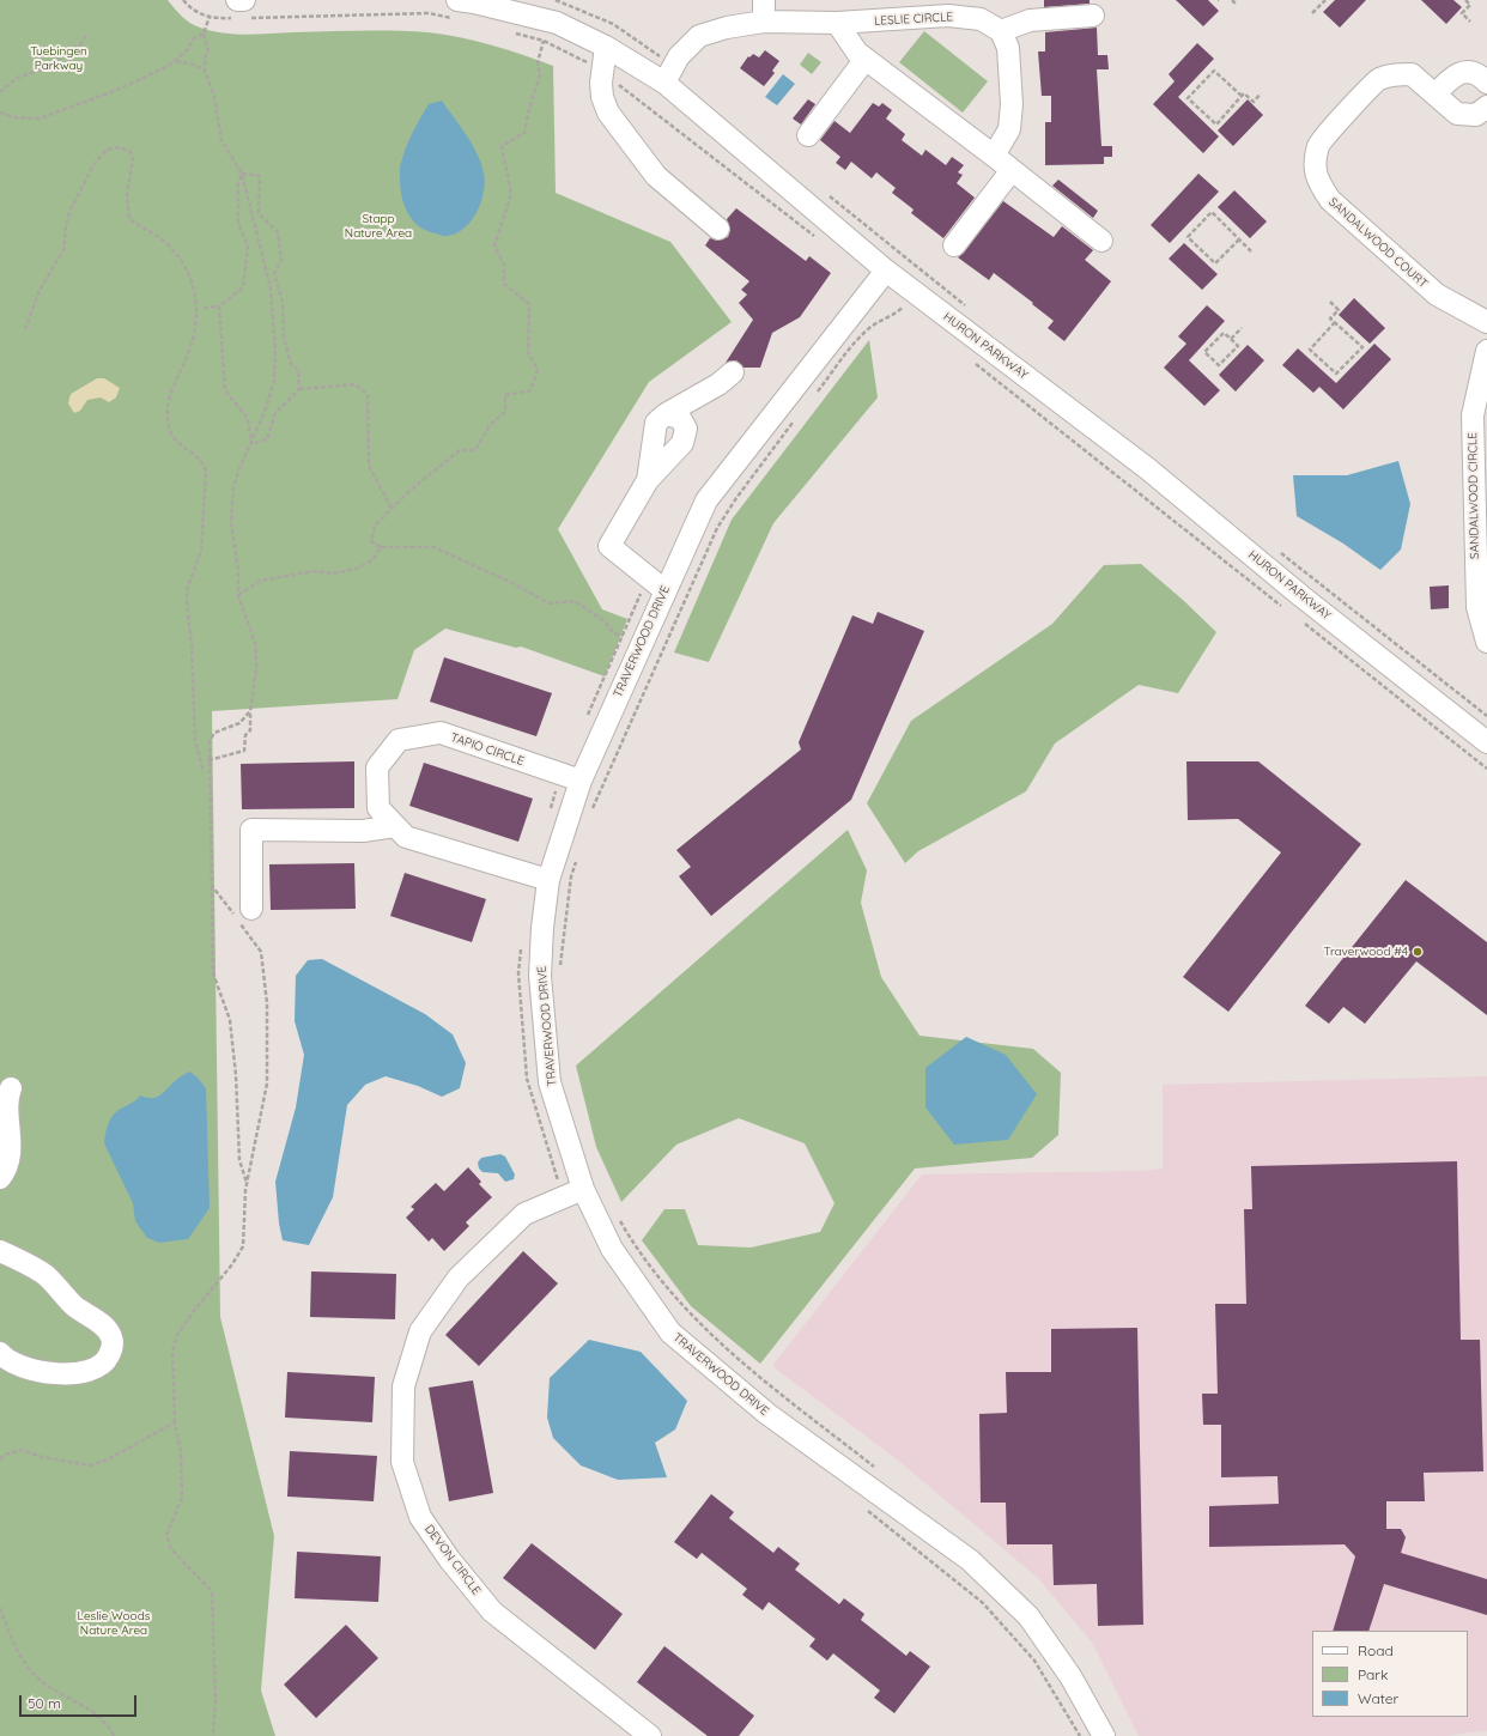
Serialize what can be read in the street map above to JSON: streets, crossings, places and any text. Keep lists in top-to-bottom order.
{
  "streets": {
    "street": [
      "LESLIE CIRCLE",
      "SANDALWOOD COURT",
      "HURON PARKWAY",
      "SANDALWOOD CIRCLE",
      "TRAVERWOOD DRIVE",
      "TAPIO CIRCLE",
      "DEVON CIRCLE"
    ]
  },
  "crossings": [
    ["LESLIE CIRCLE", "HURON PARKWAY"],
    ["HURON PARKWAY", "TRAVERWOOD DRIVE"],
    ["TRAVERWOOD DRIVE", "TAPIO CIRCLE"],
    ["TRAVERWOOD DRIVE", "DEVON CIRCLE"]
  ],
  "parks": ["Tuebingen Parkway", "Stapp Nature Area", "Leslie Woods Nature Area"],
  "places": ["Traverwood #4"],
  "legend": ["Road", "Park", "Water"],
  "scale_bar": "50 m"
}
